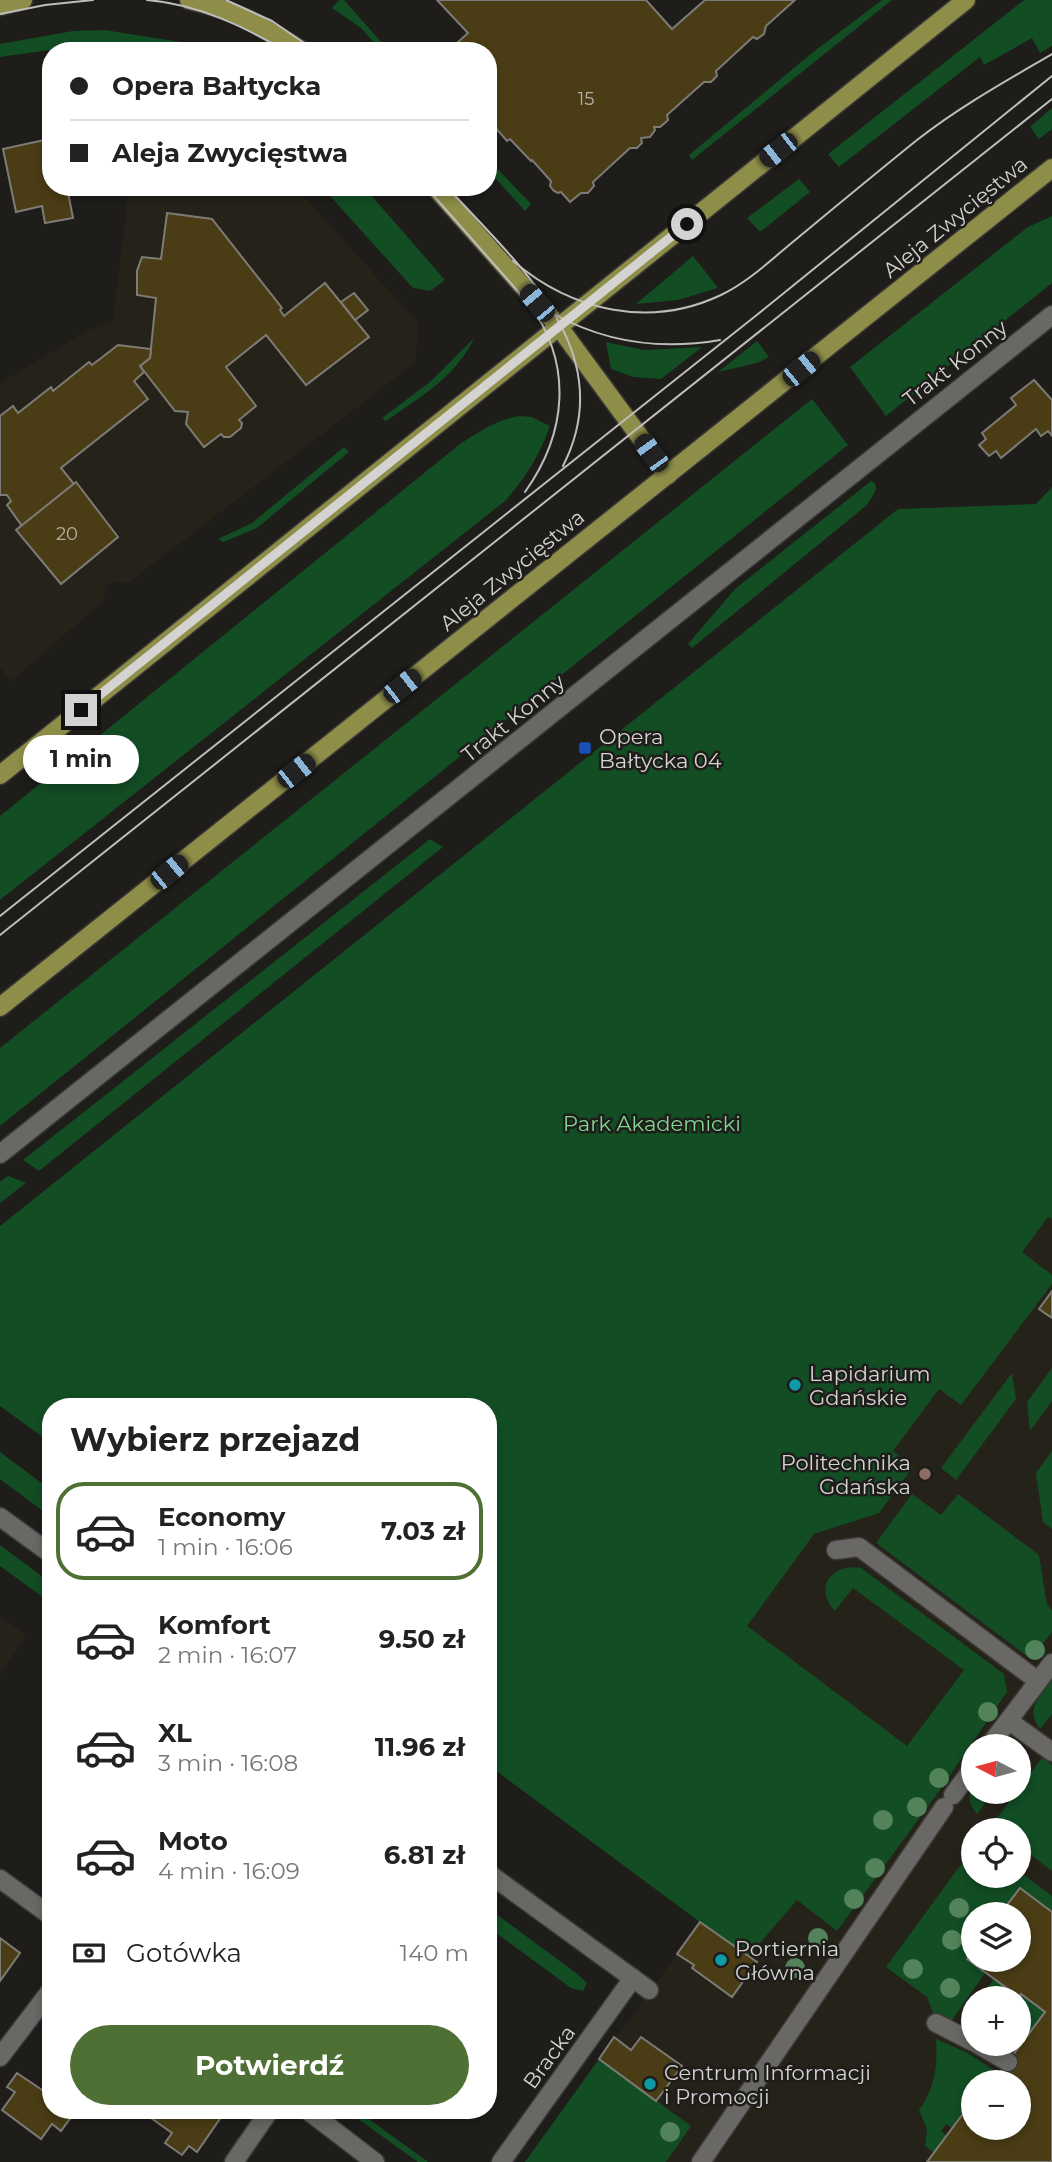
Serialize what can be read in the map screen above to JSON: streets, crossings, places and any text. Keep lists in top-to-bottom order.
{
  "streets": {
    "main road": ["Aleja Zwycięstwa"],
    "street": ["Trakt Konny", "Bracka"]
  },
  "parks": ["Park Akademicki"],
  "places": {
    "transit": ["Opera Bałtycka 04"],
    "other": [
      "Lapidarium Gdańskie",
      "Politechnika Gdańska",
      "Portiernia Główna",
      "Centrum Informacji i Promocji"
    ]
  },
  "house_numbers": ["15", "20"],
  "north": "left",
  "page": {
    "banner": ["Opera Bałtycka", "Aleja Zwycięstwa"],
    "bubble": "1 min",
    "heading": "Wybierz przejazd",
    "list": [
      {
        "name": "Economy",
        "note": "1 min · 16:06",
        "value": "7.03 zł"
      },
      {
        "name": "Komfort",
        "note": "2 min · 16:07",
        "value": "9.50 zł"
      },
      {
        "name": "XL",
        "note": "3 min · 16:08",
        "value": "11.96 zł"
      },
      {
        "name": "Moto",
        "note": "4 min · 16:09",
        "value": "6.81 zł"
      }
    ],
    "map_buttons": ["+", "−"],
    "pay": ["Gotówka", "140 m"],
    "buttons": "Potwierdź"
  }
}
